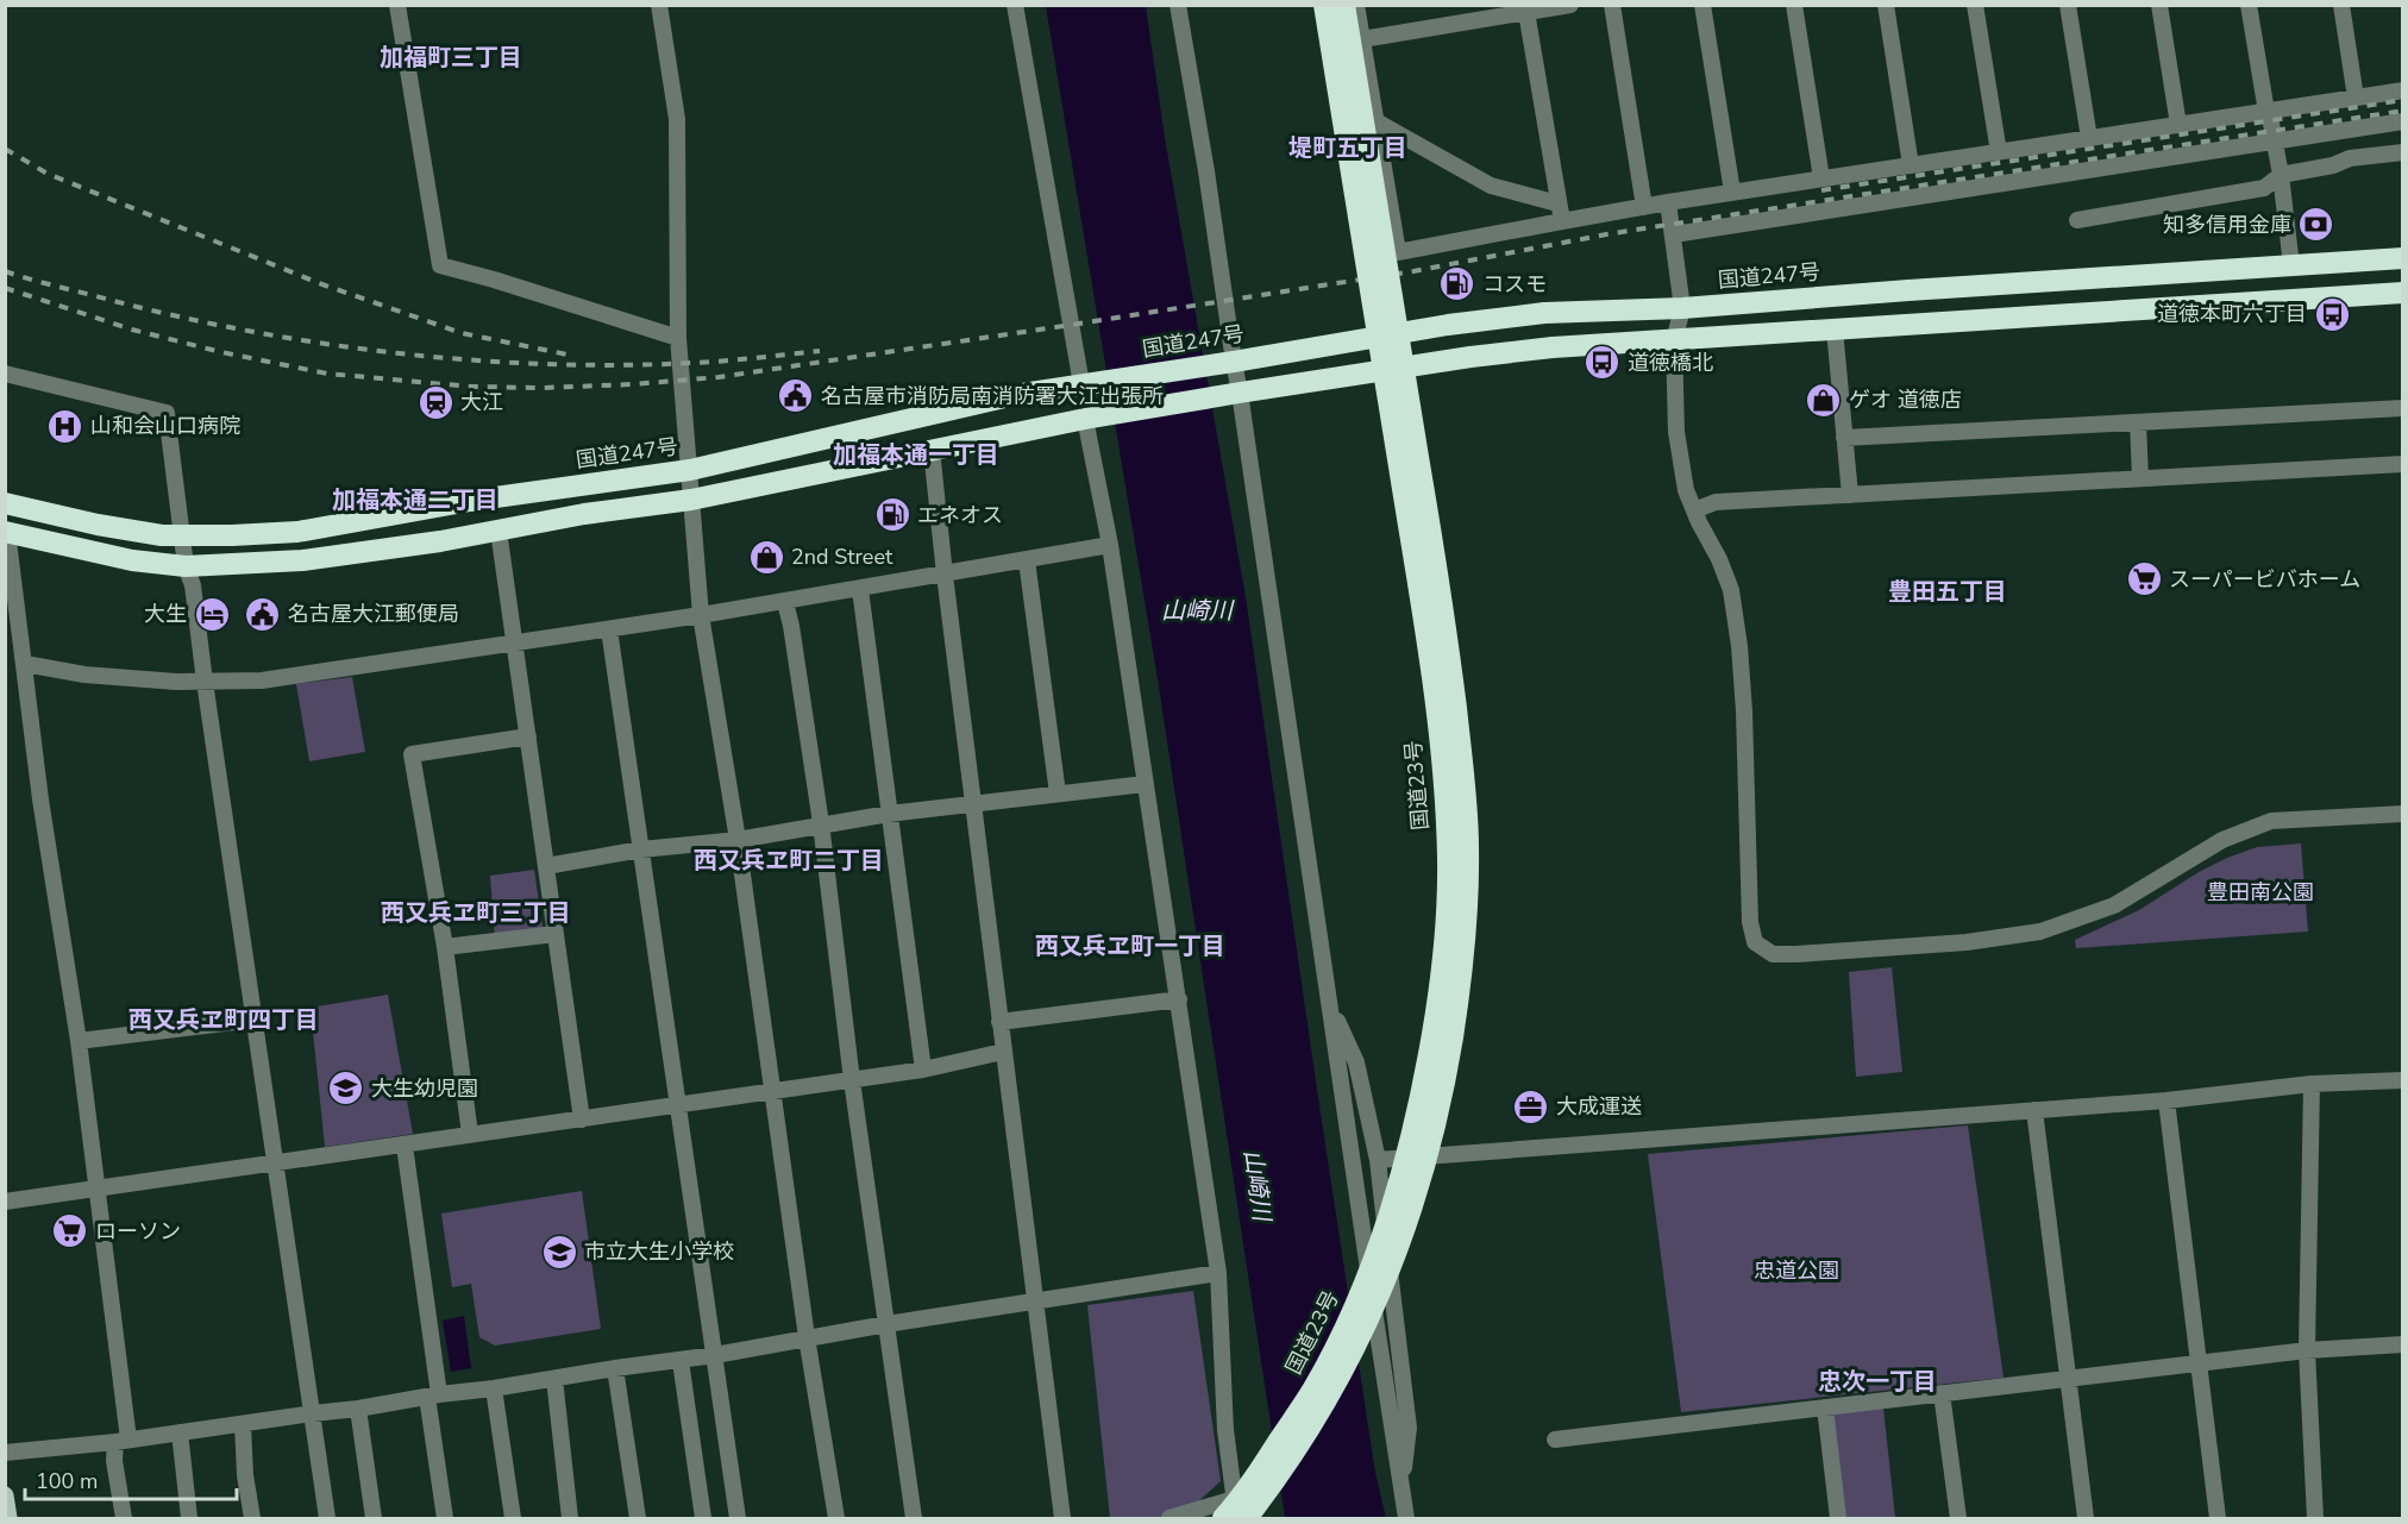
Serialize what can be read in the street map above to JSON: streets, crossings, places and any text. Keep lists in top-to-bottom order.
{
  "streets": {
    "highway": ["国道247号", "国道23号"]
  },
  "districts": [
    "加福町三丁目",
    "堤町五丁目",
    "加福本通一丁目",
    "加福本通二丁目",
    "豊田五丁目",
    "西又兵ヱ町二丁目",
    "西又兵ヱ町三丁目",
    "西又兵ヱ町一丁目",
    "西又兵ヱ町四丁目",
    "忠次一丁目"
  ],
  "water": ["山崎川"],
  "parks": ["豊田南公園", "忠道公園"],
  "places": {
    "bank": ["知多信用金庫"],
    "fuel station": ["コスモ", "エネオス"],
    "bus stop": ["道徳本町六丁目", "道徳橋北"],
    "public building": ["名古屋市消防局南消防署大江出張所", "名古屋大江郵便局"],
    "shop": ["ゲオ 道徳店", "2nd Street"],
    "station": ["大江"],
    "hospital": ["山和会山口病院"],
    "supermarket": ["スーパービバホーム", "ローソン"],
    "hotel": ["大生"],
    "school or university": ["大生幼児園", "市立大生小学校"],
    "office": ["大成運送"]
  },
  "scale_bar": "100 m"
}
